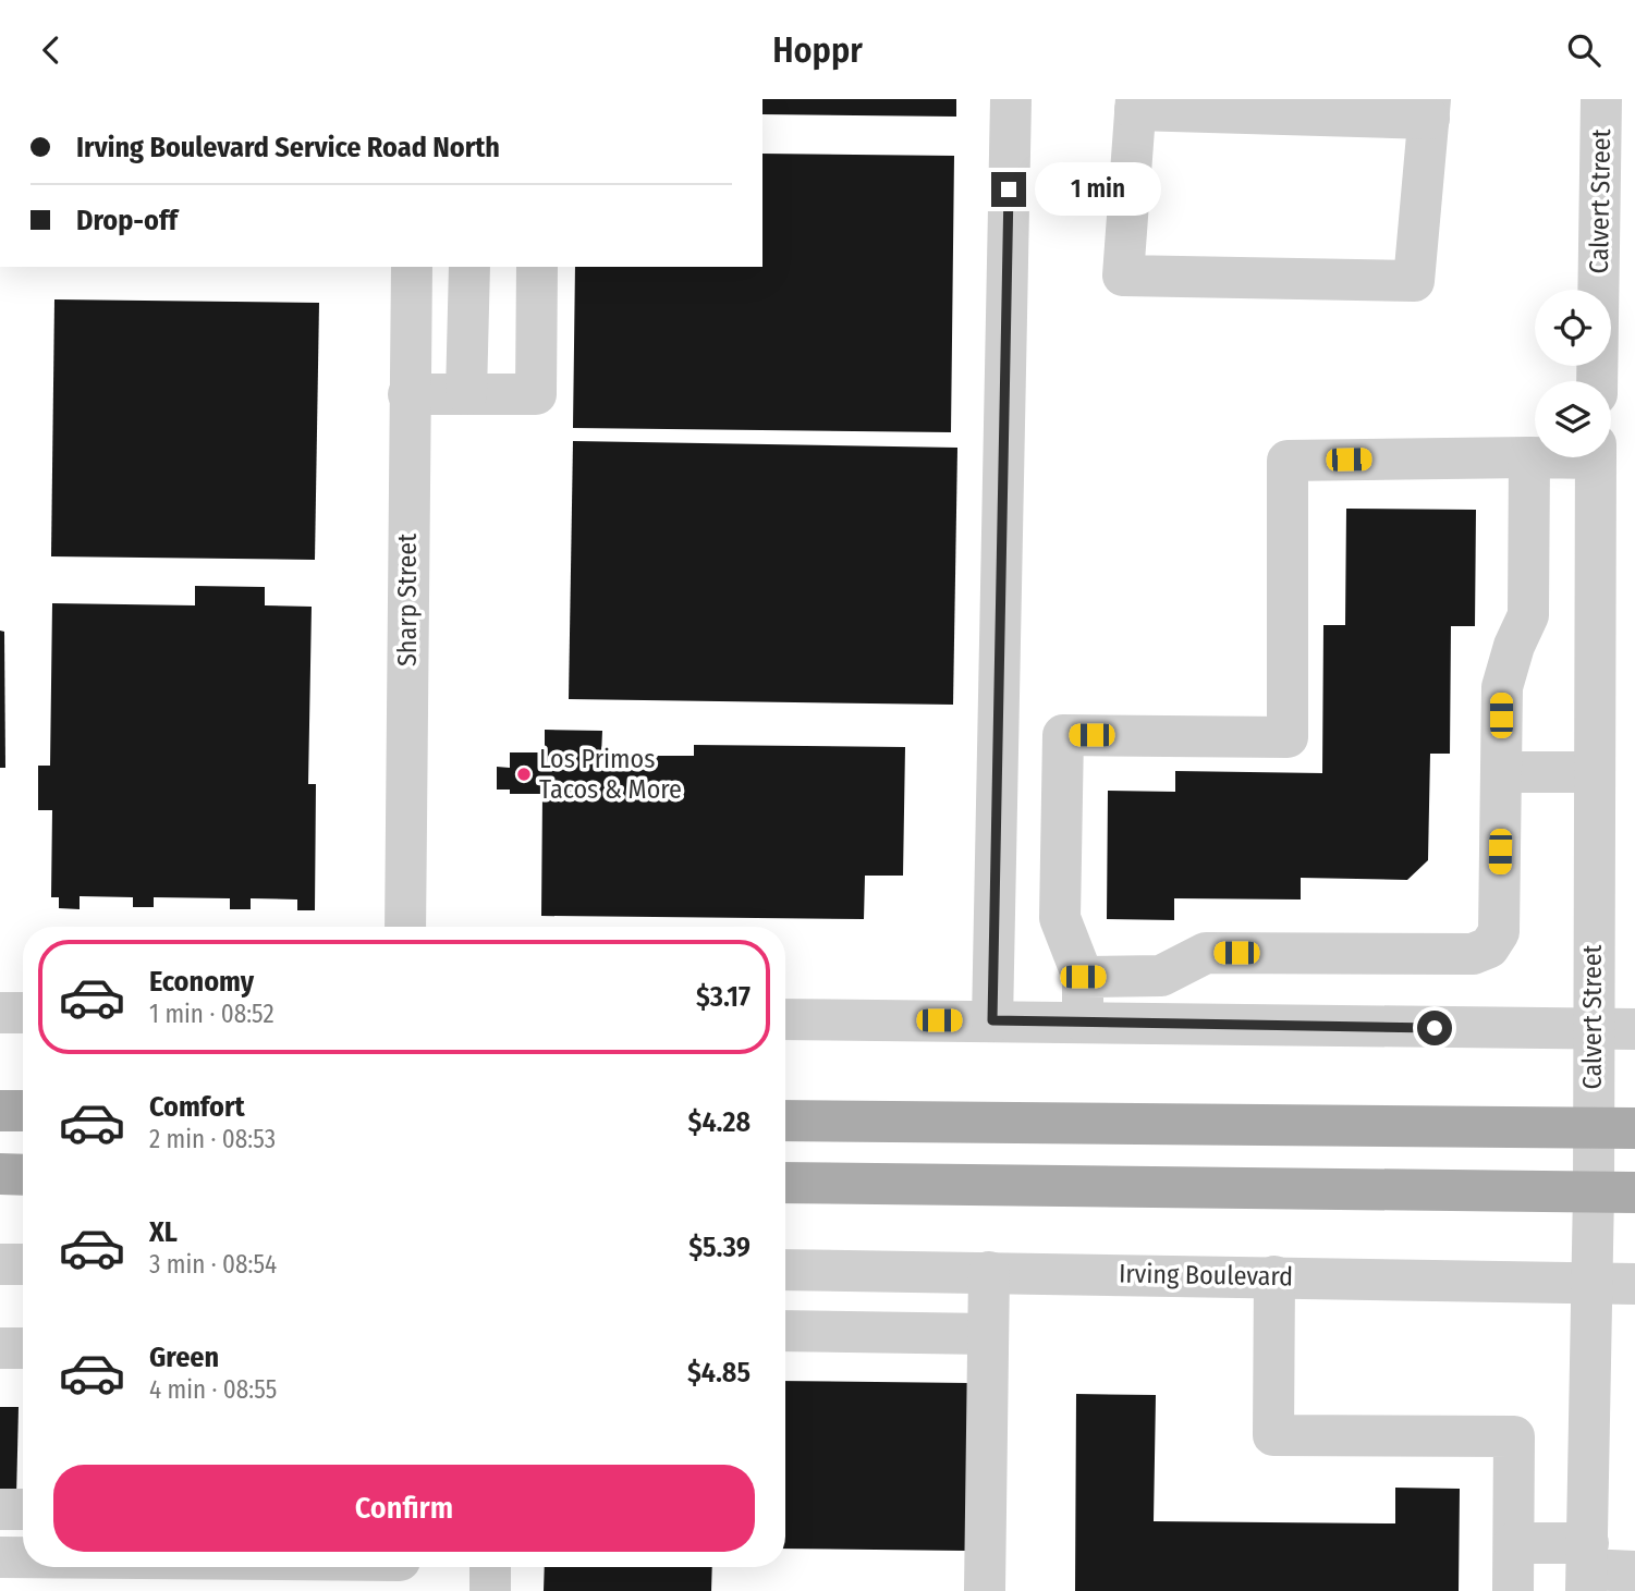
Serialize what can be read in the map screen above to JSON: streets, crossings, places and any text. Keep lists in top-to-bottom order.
{
  "streets": {
    "street": ["Calvert Street", "Sharp Street", "Irving Boulevard"]
  },
  "crossings": [
    ["Calvert Street", "Irving Boulevard"]
  ],
  "places": ["Los Primos Tacos & More"],
  "page": {
    "header": "Hoppr",
    "banner": ["Irving Boulevard Service Road North", "Drop-off"],
    "bubble": "1 min",
    "list": [
      {
        "name": "Economy",
        "note": "1 min · 08:52",
        "value": "$3.17"
      },
      {
        "name": "Comfort",
        "note": "2 min · 08:53",
        "value": "$4.28"
      },
      {
        "name": "XL",
        "note": "3 min · 08:54",
        "value": "$5.39"
      },
      {
        "name": "Green",
        "note": "4 min · 08:55",
        "value": "$4.85"
      }
    ],
    "buttons": "Confirm"
  }
}
